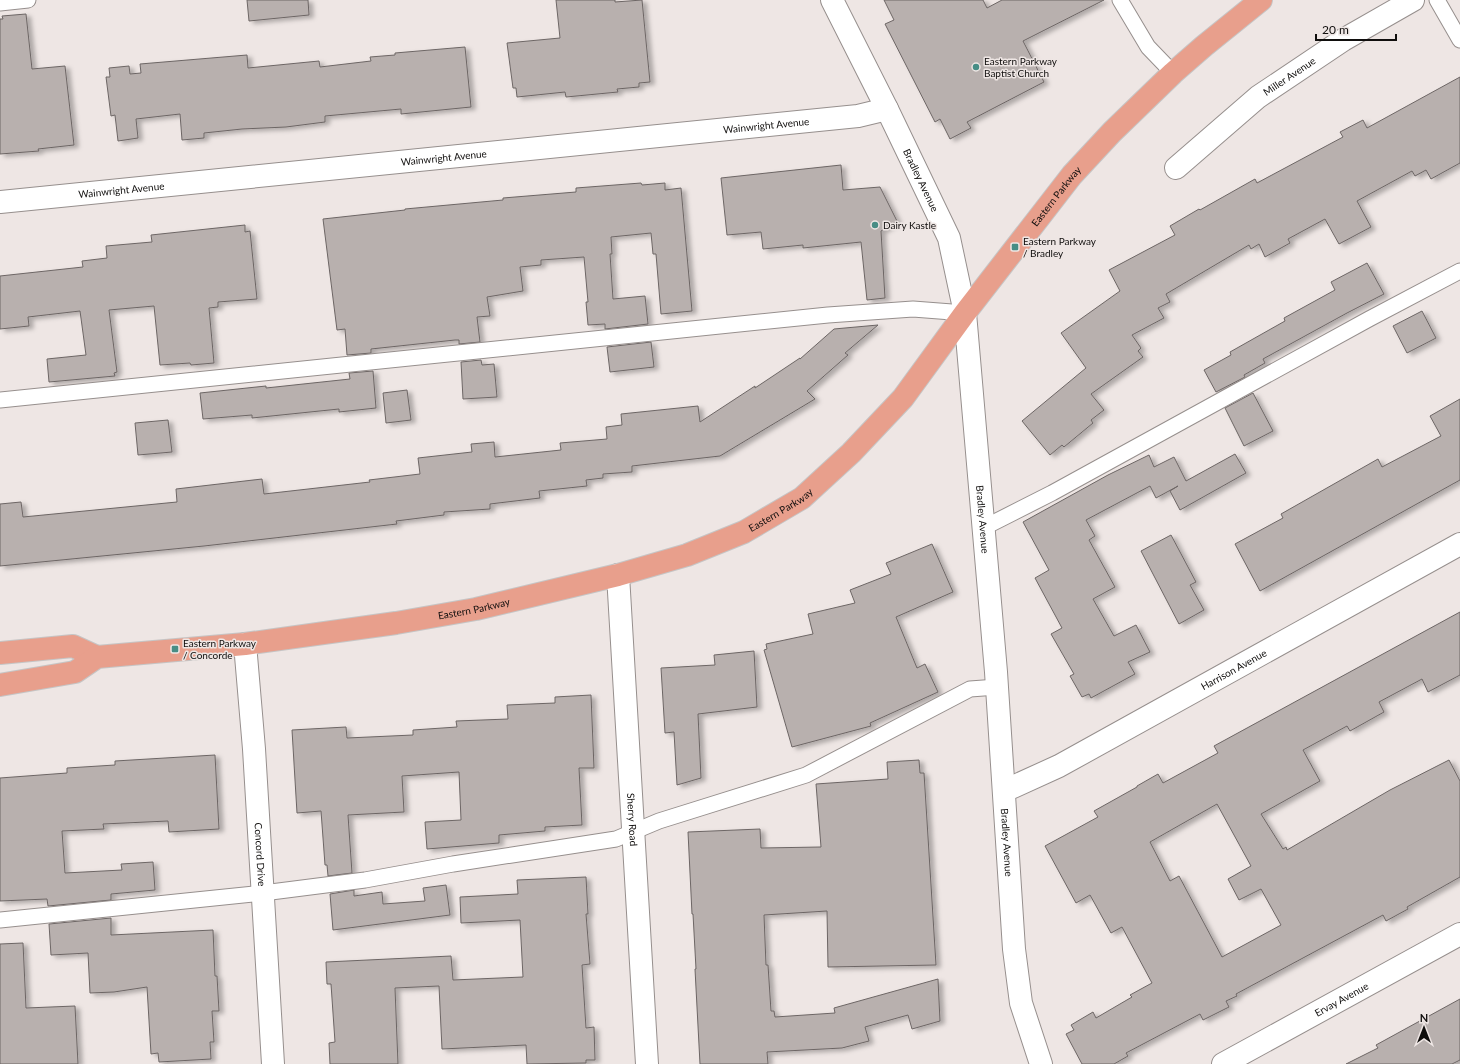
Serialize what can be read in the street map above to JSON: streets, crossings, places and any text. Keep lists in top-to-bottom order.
{
  "streets": {
    "main road": ["Eastern Parkway"],
    "street": [
      "Miller Avenue",
      "Wainwright Avenue",
      "Bradley Avenue",
      "Harrison Avenue",
      "Sherry Road",
      "Concord Drive",
      "Ervay Avenue"
    ]
  },
  "crossings": [
    ["Wainwright Avenue", "Bradley Avenue"],
    ["Bradley Avenue", "Eastern Parkway"],
    ["Bradley Avenue", "Harrison Avenue"],
    ["Eastern Parkway", "Sherry Road"],
    ["Eastern Parkway", "Concord Drive"]
  ],
  "places": {
    "other": ["Eastern Parkway Baptist Church", "Dairy Kastle"],
    "transit": ["Eastern Parkway / Bradley", "Eastern Parkway / Concorde"]
  },
  "scale_bar": "20 m",
  "north": "top"
}
